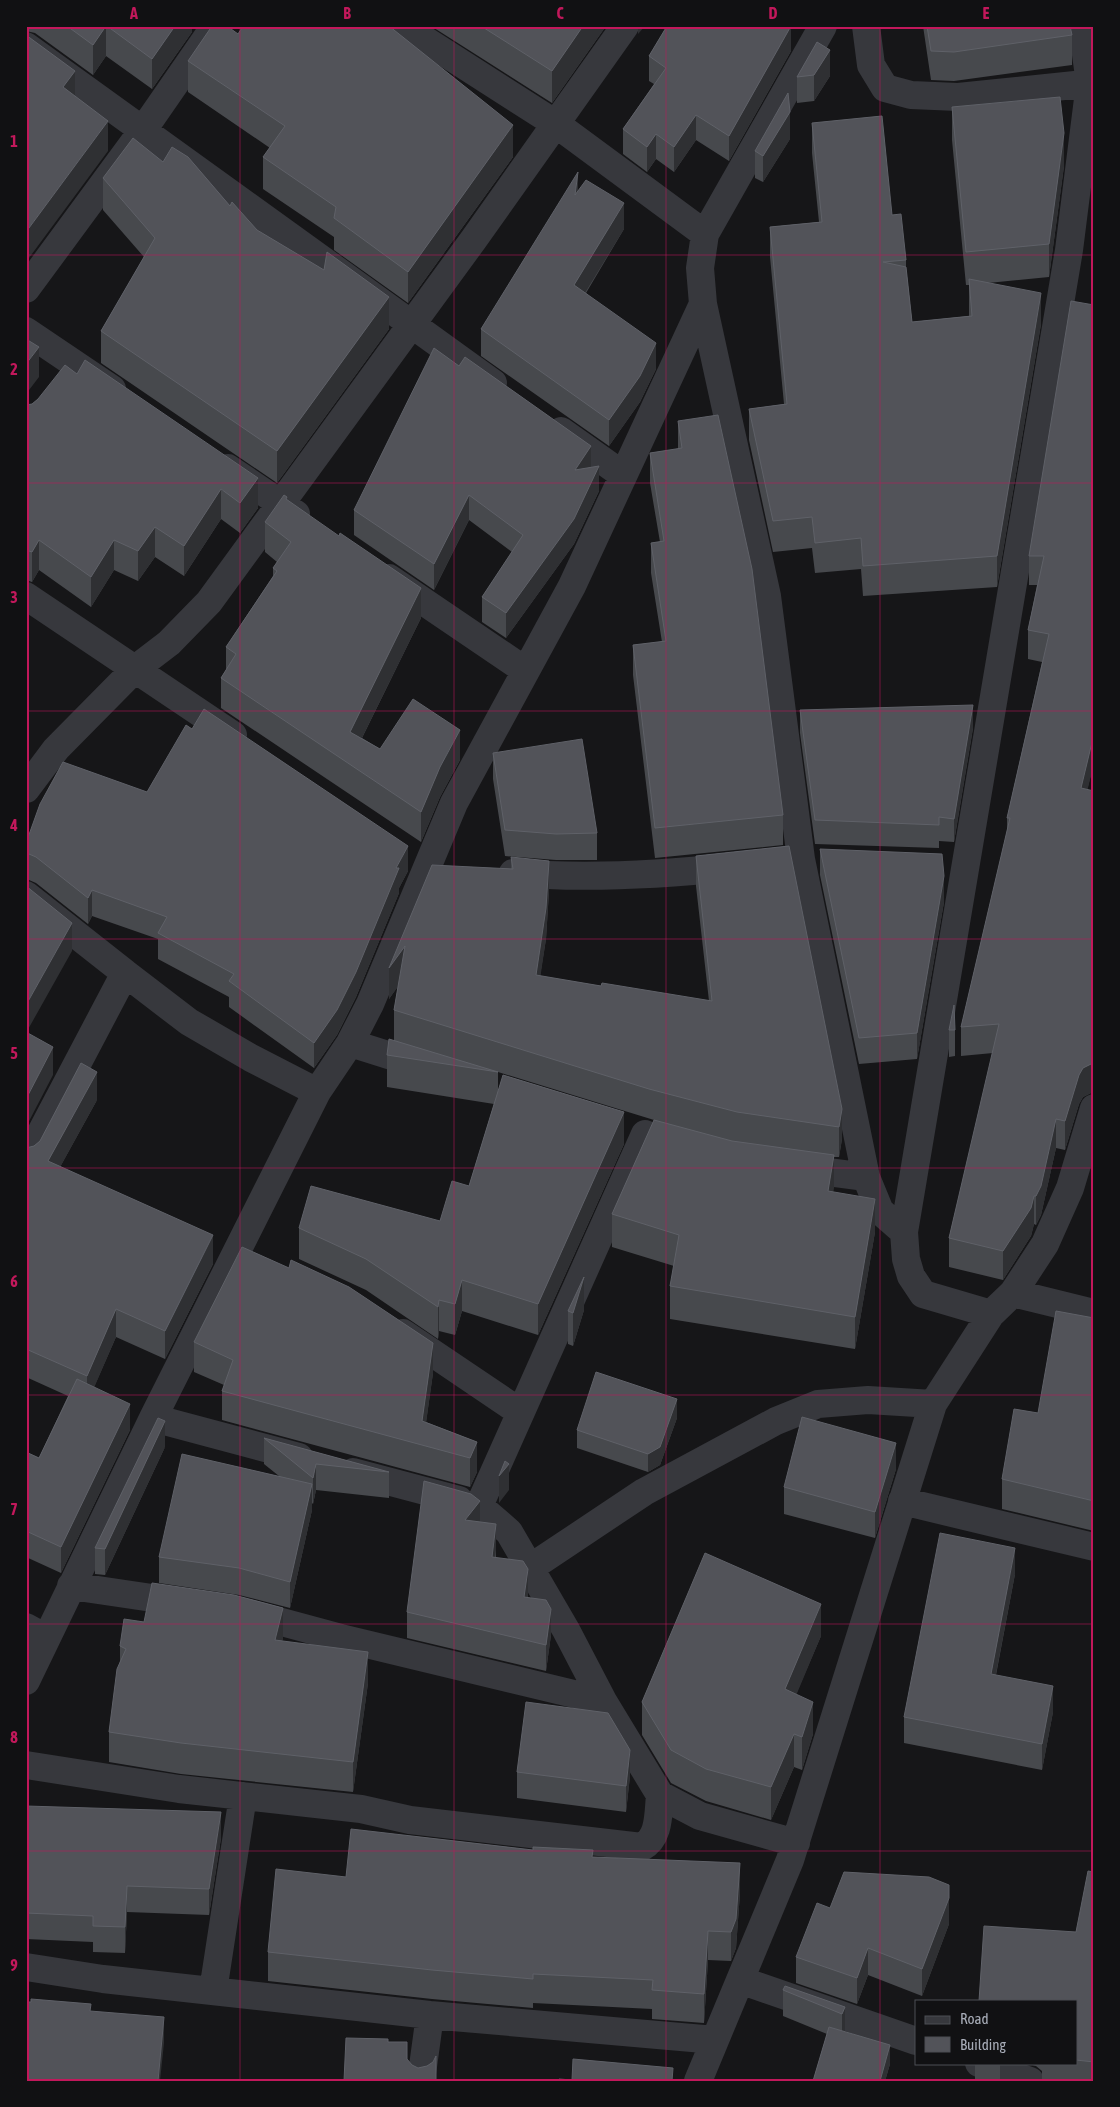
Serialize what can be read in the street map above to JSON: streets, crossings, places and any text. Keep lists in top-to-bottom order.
{
  "legend": ["Road", "Building"],
  "grid": {
    "columns": [
      "A",
      "B",
      "C",
      "D",
      "E"
    ],
    "rows": [
      "1",
      "2",
      "3",
      "4",
      "5",
      "6",
      "7",
      "8",
      "9"
    ]
  }
}
